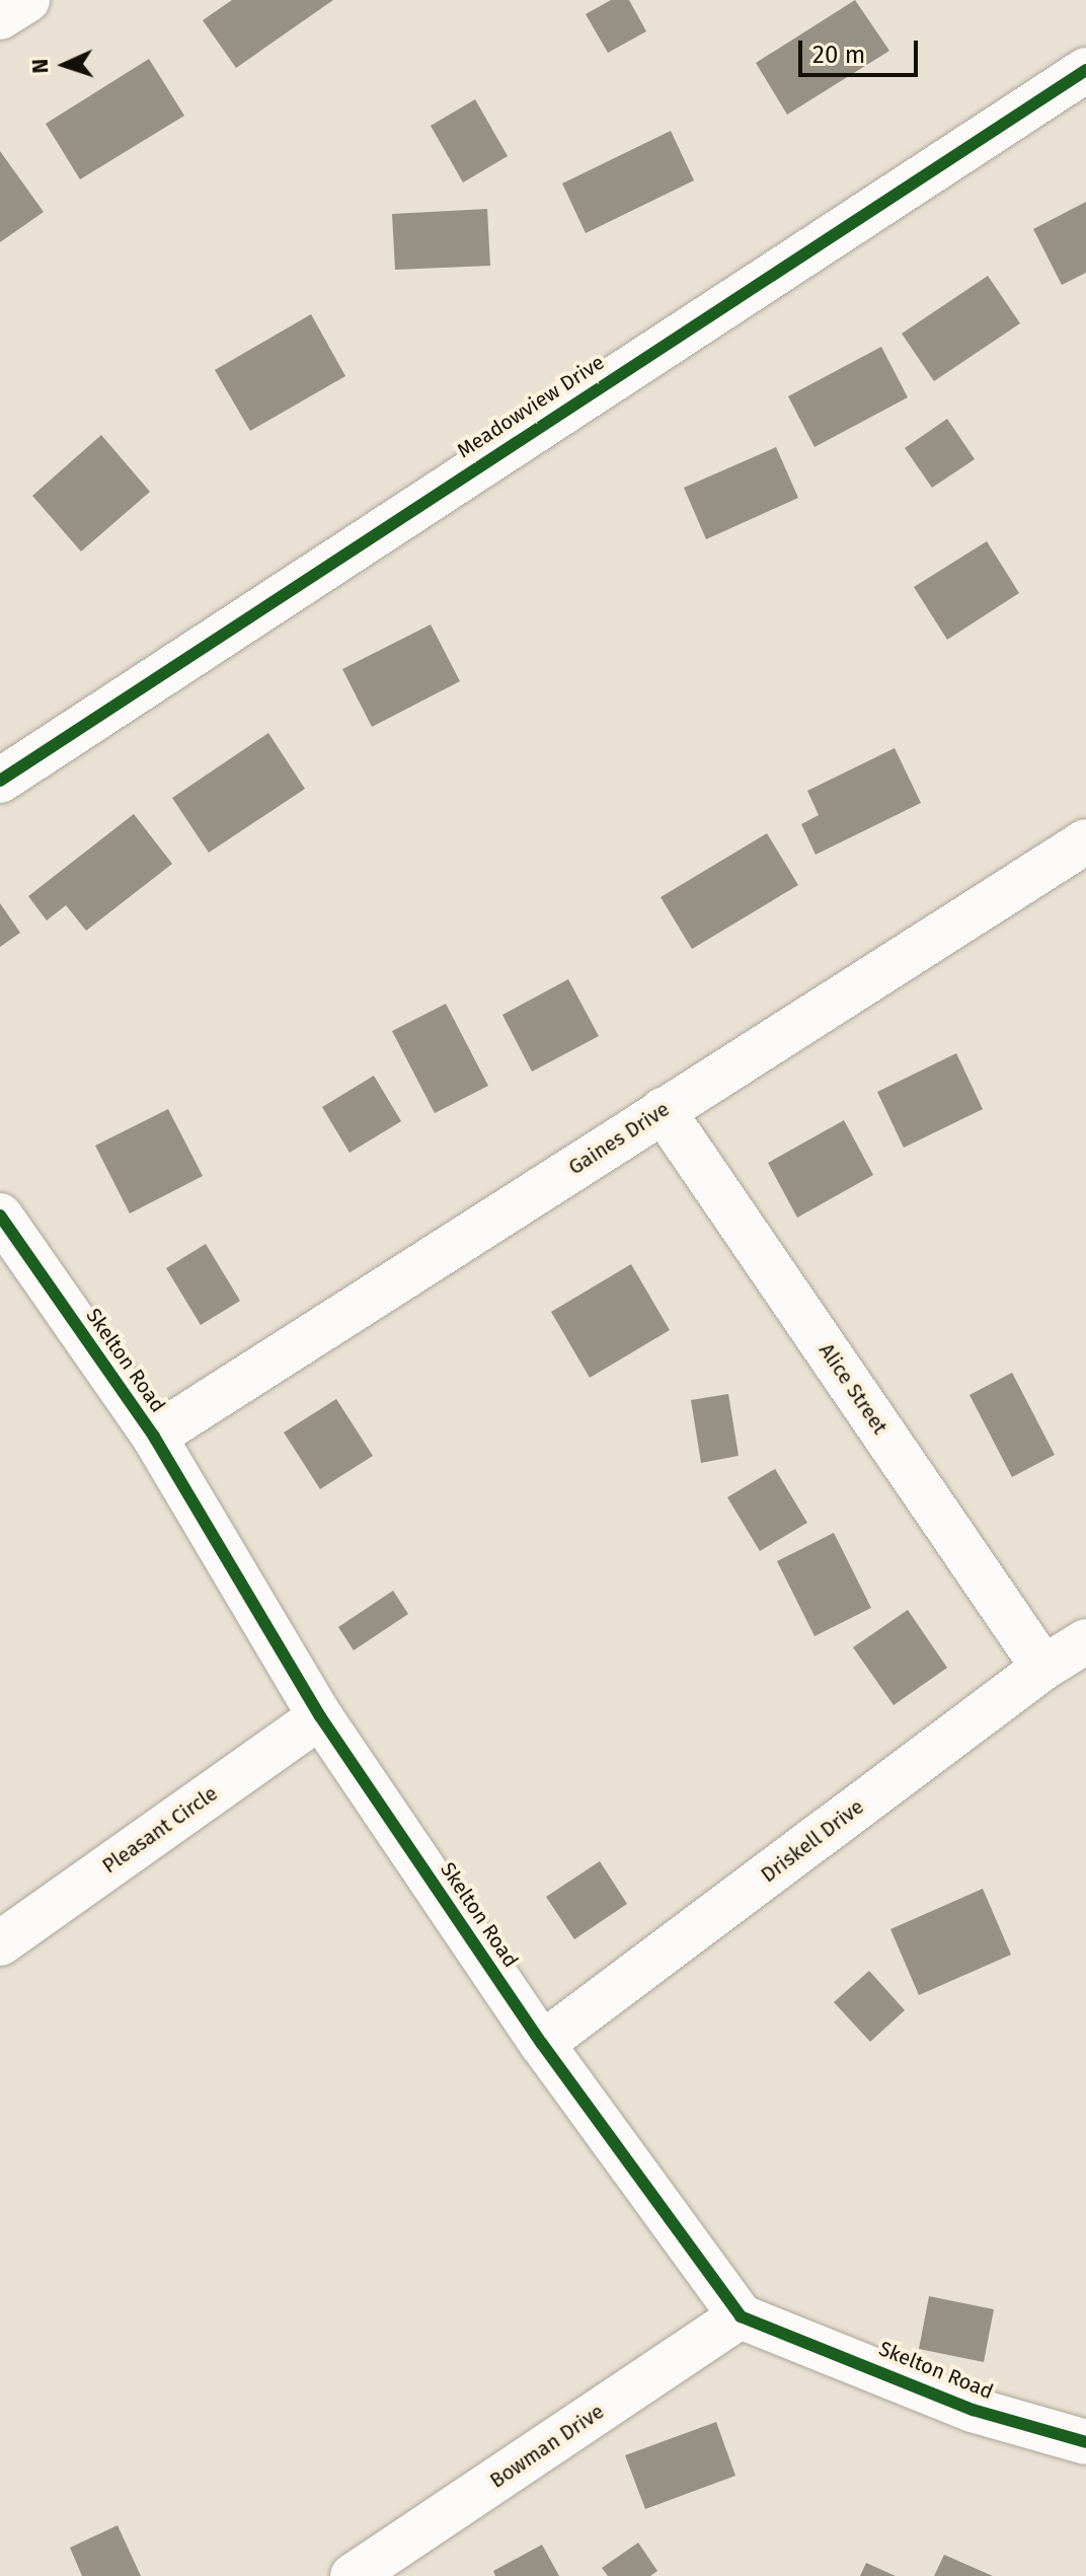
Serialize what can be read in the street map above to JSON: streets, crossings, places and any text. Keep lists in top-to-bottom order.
{
  "streets": {
    "street": [
      "Meadowview Drive",
      "Gaines Drive",
      "Skelton Road",
      "Alice Street",
      "Pleasant Circle",
      "Driskell Drive",
      "Bowman Drive"
    ]
  },
  "crossings": [
    ["Gaines Drive", "Skelton Road"],
    ["Gaines Drive", "Alice Street"],
    ["Skelton Road", "Pleasant Circle"],
    ["Skelton Road", "Driskell Drive"],
    ["Skelton Road", "Bowman Drive"],
    ["Alice Street", "Driskell Drive"]
  ],
  "scale_bar": "20 m",
  "north": "left"
}
